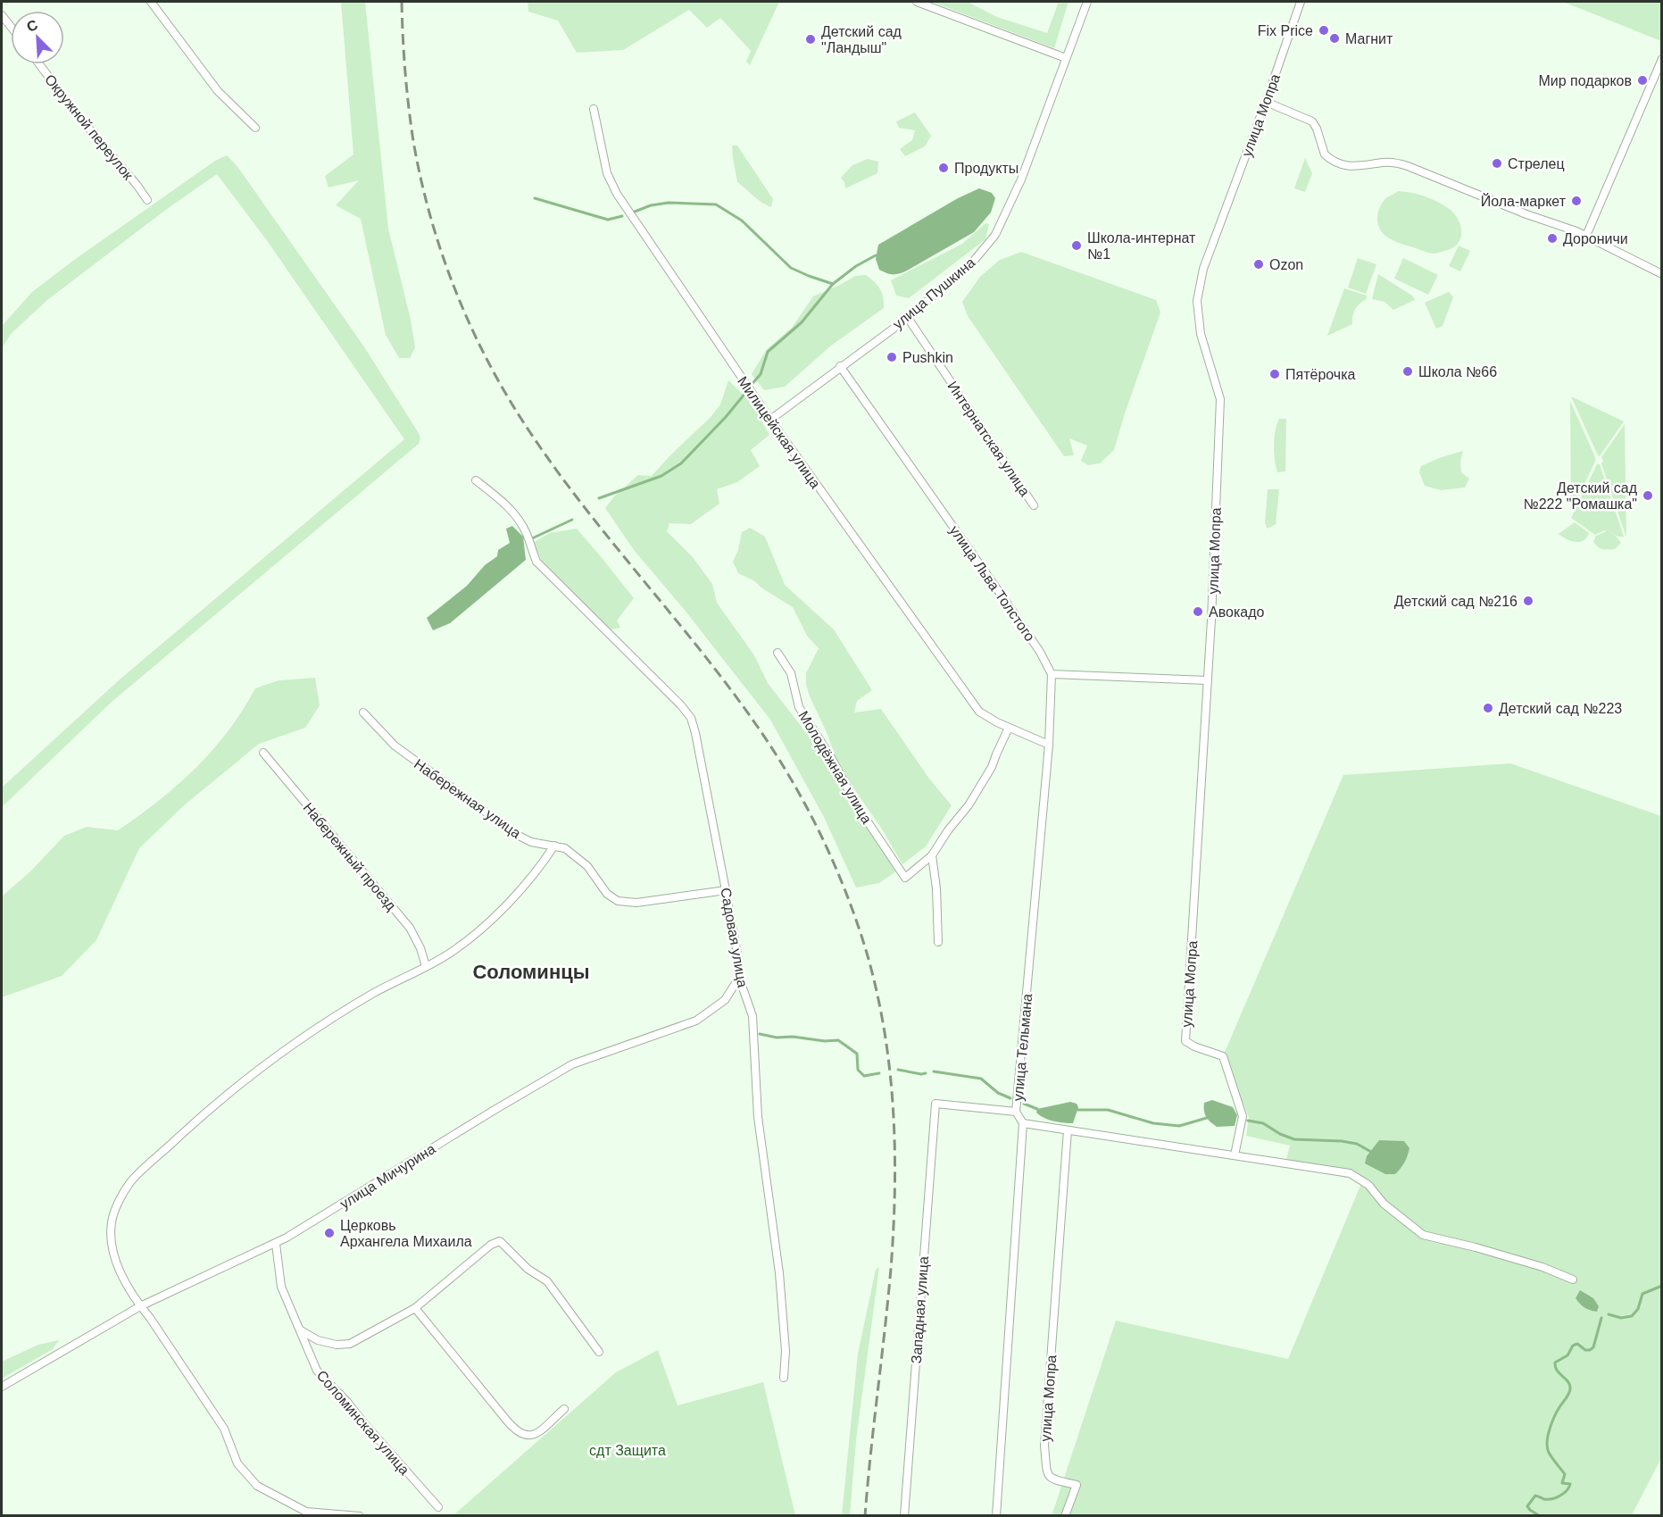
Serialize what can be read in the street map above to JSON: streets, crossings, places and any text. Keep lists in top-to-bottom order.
{
  "streets": {
    "street": [
      "улица Мопра",
      "Окружной переулок",
      "улица Пушкина",
      "Милицейская улица",
      "Интернатская улица",
      "улица Льва Толстого",
      "Молодёжная улица",
      "Набережная улица",
      "Набережный проезд",
      "Садовая улица",
      "улица Тельмана",
      "улица Мичурина",
      "Западная улица",
      "Соломинская улица"
    ]
  },
  "crossings": [
    ["улица Пушкина", "Милицейская улица"],
    ["улица Пушкина", "Интернатская улица"],
    ["улица Пушкина", "улица Льва Толстого"],
    ["Милицейская улица", "улица Тельмана"],
    ["улица Льва Толстого", "улица Тельмана"],
    ["Набережная улица", "Садовая улица"],
    ["Садовая улица", "улица Мичурина"],
    ["улица Тельмана", "Западная улица"],
    ["улица Мичурина", "Соломинская улица"]
  ],
  "districts": ["Соломинцы"],
  "parks": ["сдт Защита"],
  "places": [
    "Fix Price",
    "Магнит",
    "Детский сад \"Ландыш\"",
    "Мир подарков",
    "Стрелец",
    "Продукты",
    "Йола-маркет",
    "Дороничи",
    "Школа-интернат №1",
    "Ozon",
    "Pushkin",
    "Школа №66",
    "Пятёрочка",
    "Детский сад №222 \"Ромашка\"",
    "Детский сад №216",
    "Авокадо",
    "Детский сад №223",
    "Церковь Архангела Михаила"
  ],
  "north": "top left"
}
